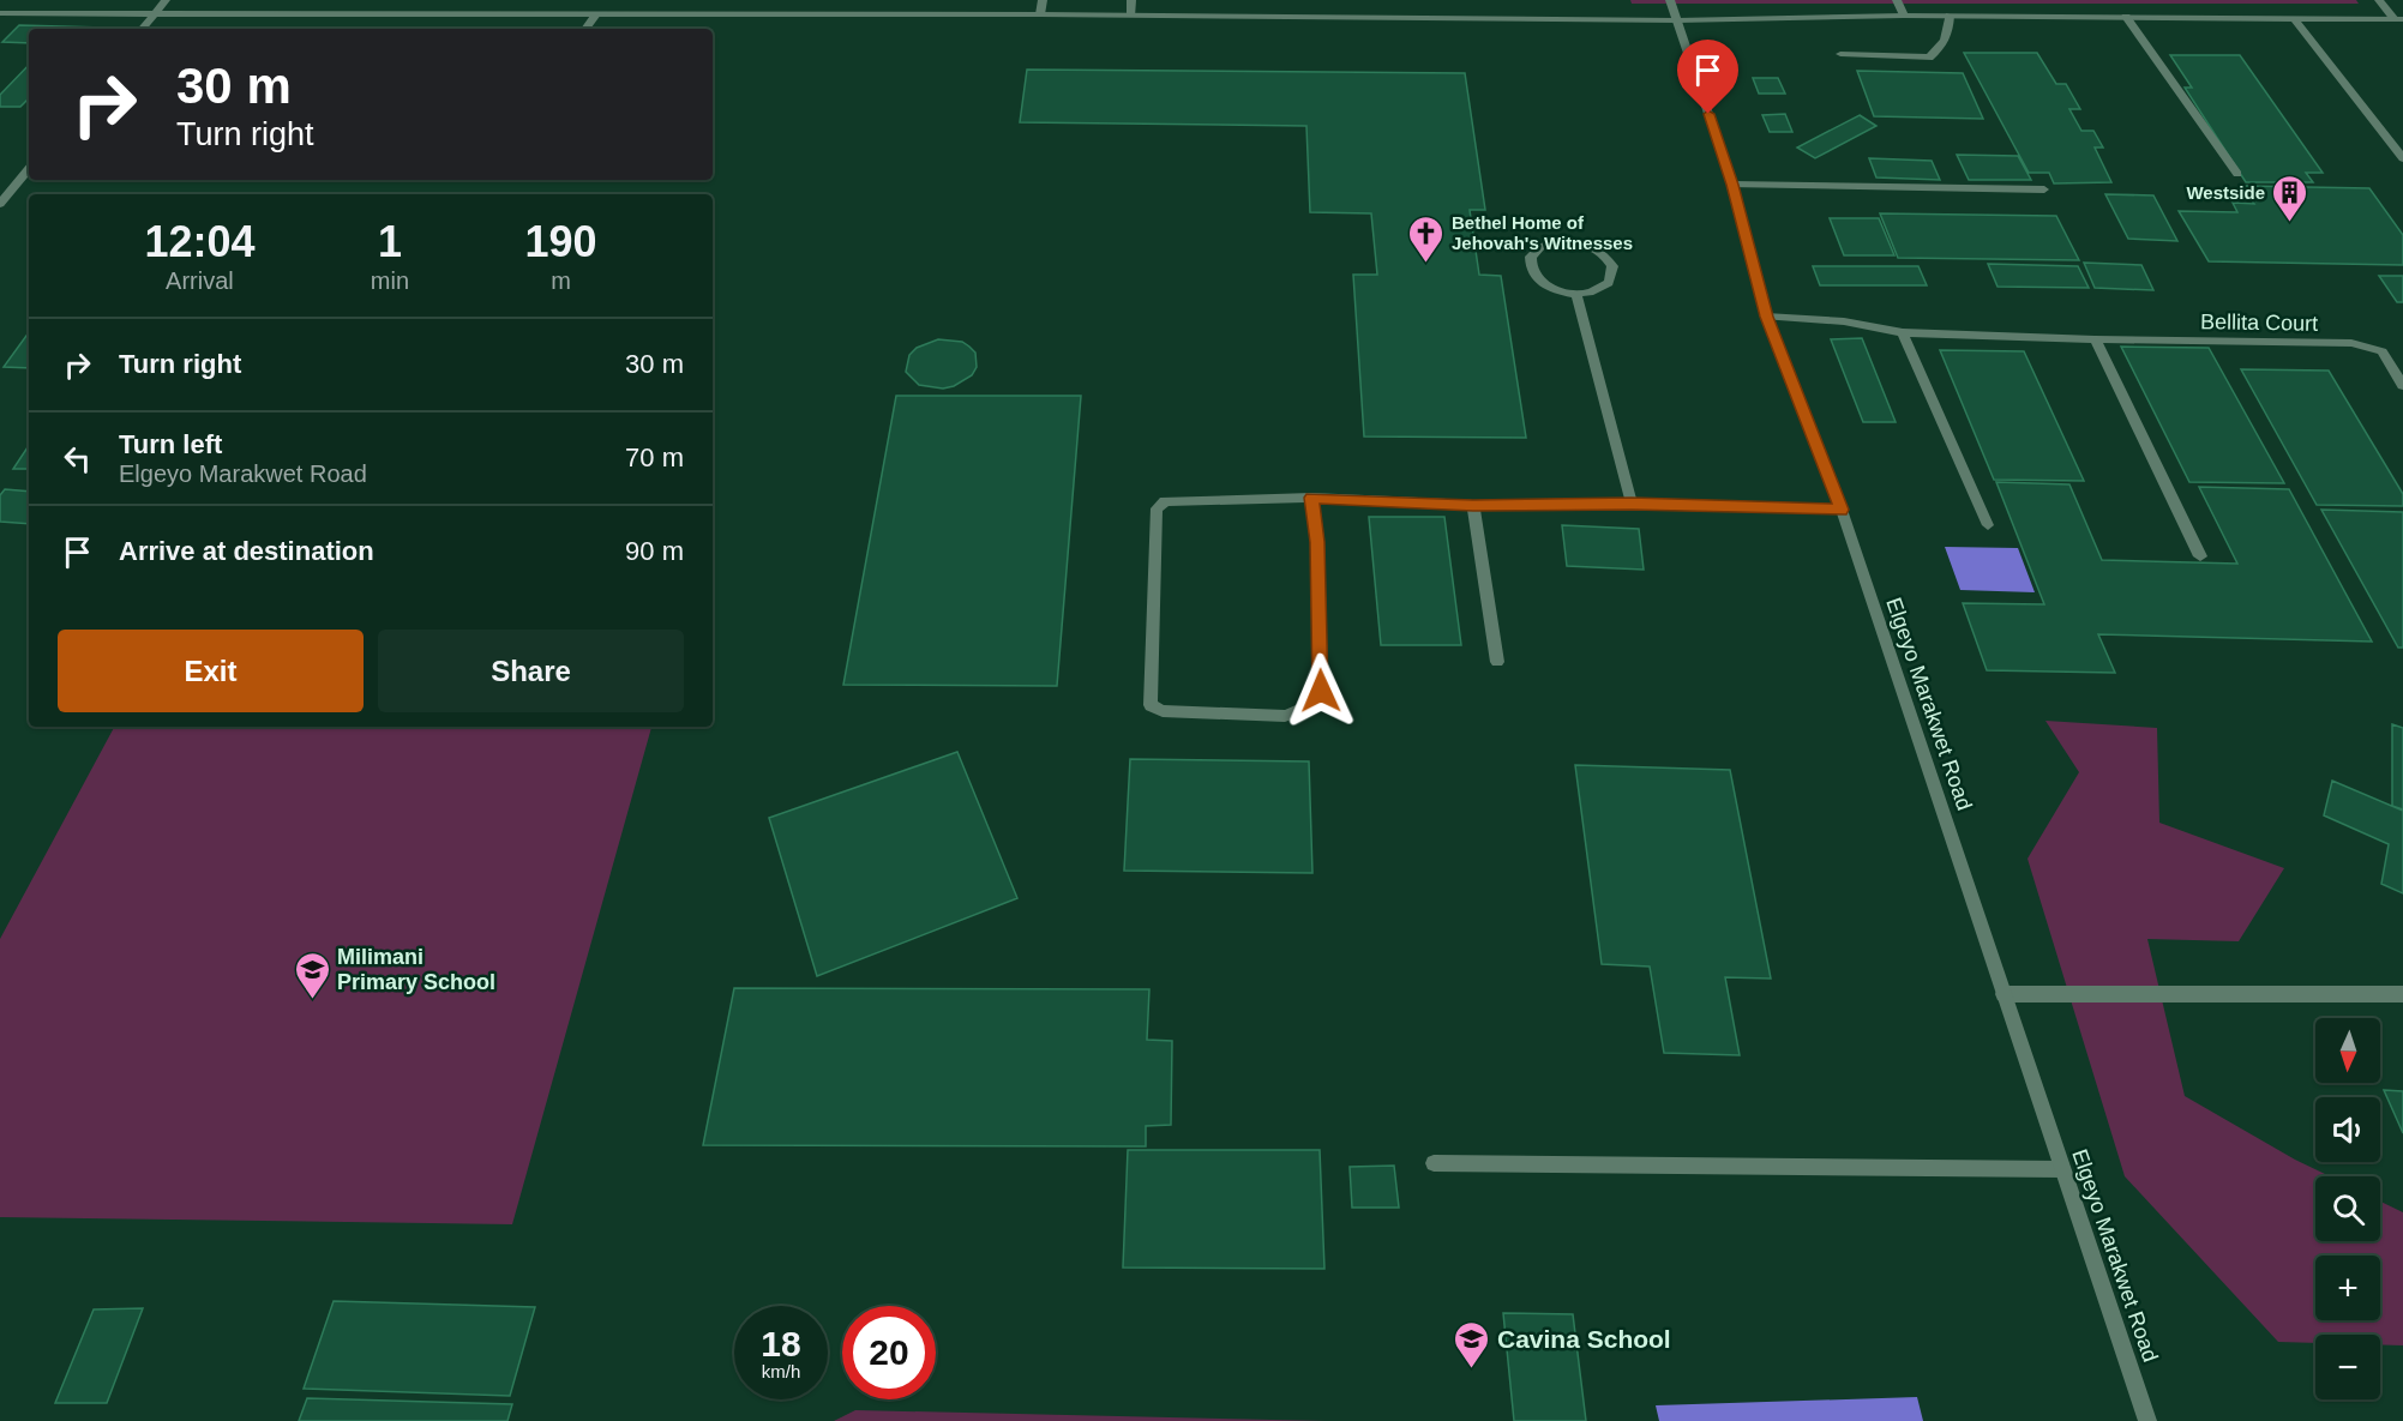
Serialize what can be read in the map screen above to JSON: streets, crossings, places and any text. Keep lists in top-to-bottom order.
{
  "streets": {
    "street": ["Bellita Court", "Elgeyo Marakwet Road"]
  },
  "crossings": [
    ["Bellita Court", "Elgeyo Marakwet Road"]
  ],
  "places": {
    "building": ["Westside"],
    "church": ["Bethel Home of Jehovah's Witnesses"],
    "school or university": ["Milimani Primary School", "Cavina School"]
  },
  "north": "bottom",
  "page": {
    "turn": ["30 m", "Turn right"],
    "eta": [
      "12:04",
      "Arrival",
      "1",
      "min",
      "190",
      "m"
    ],
    "list": [
      {
        "name": "Turn right",
        "value": "30 m"
      },
      {
        "name": "Turn left",
        "note": "Elgeyo Marakwet Road",
        "value": "70 m"
      },
      {
        "name": "Arrive at destination",
        "value": "90 m"
      }
    ],
    "buttons": ["Exit", "Share"],
    "map_buttons": ["+", "−"],
    "speed": "18 km/h",
    "limit": "20"
  }
}
